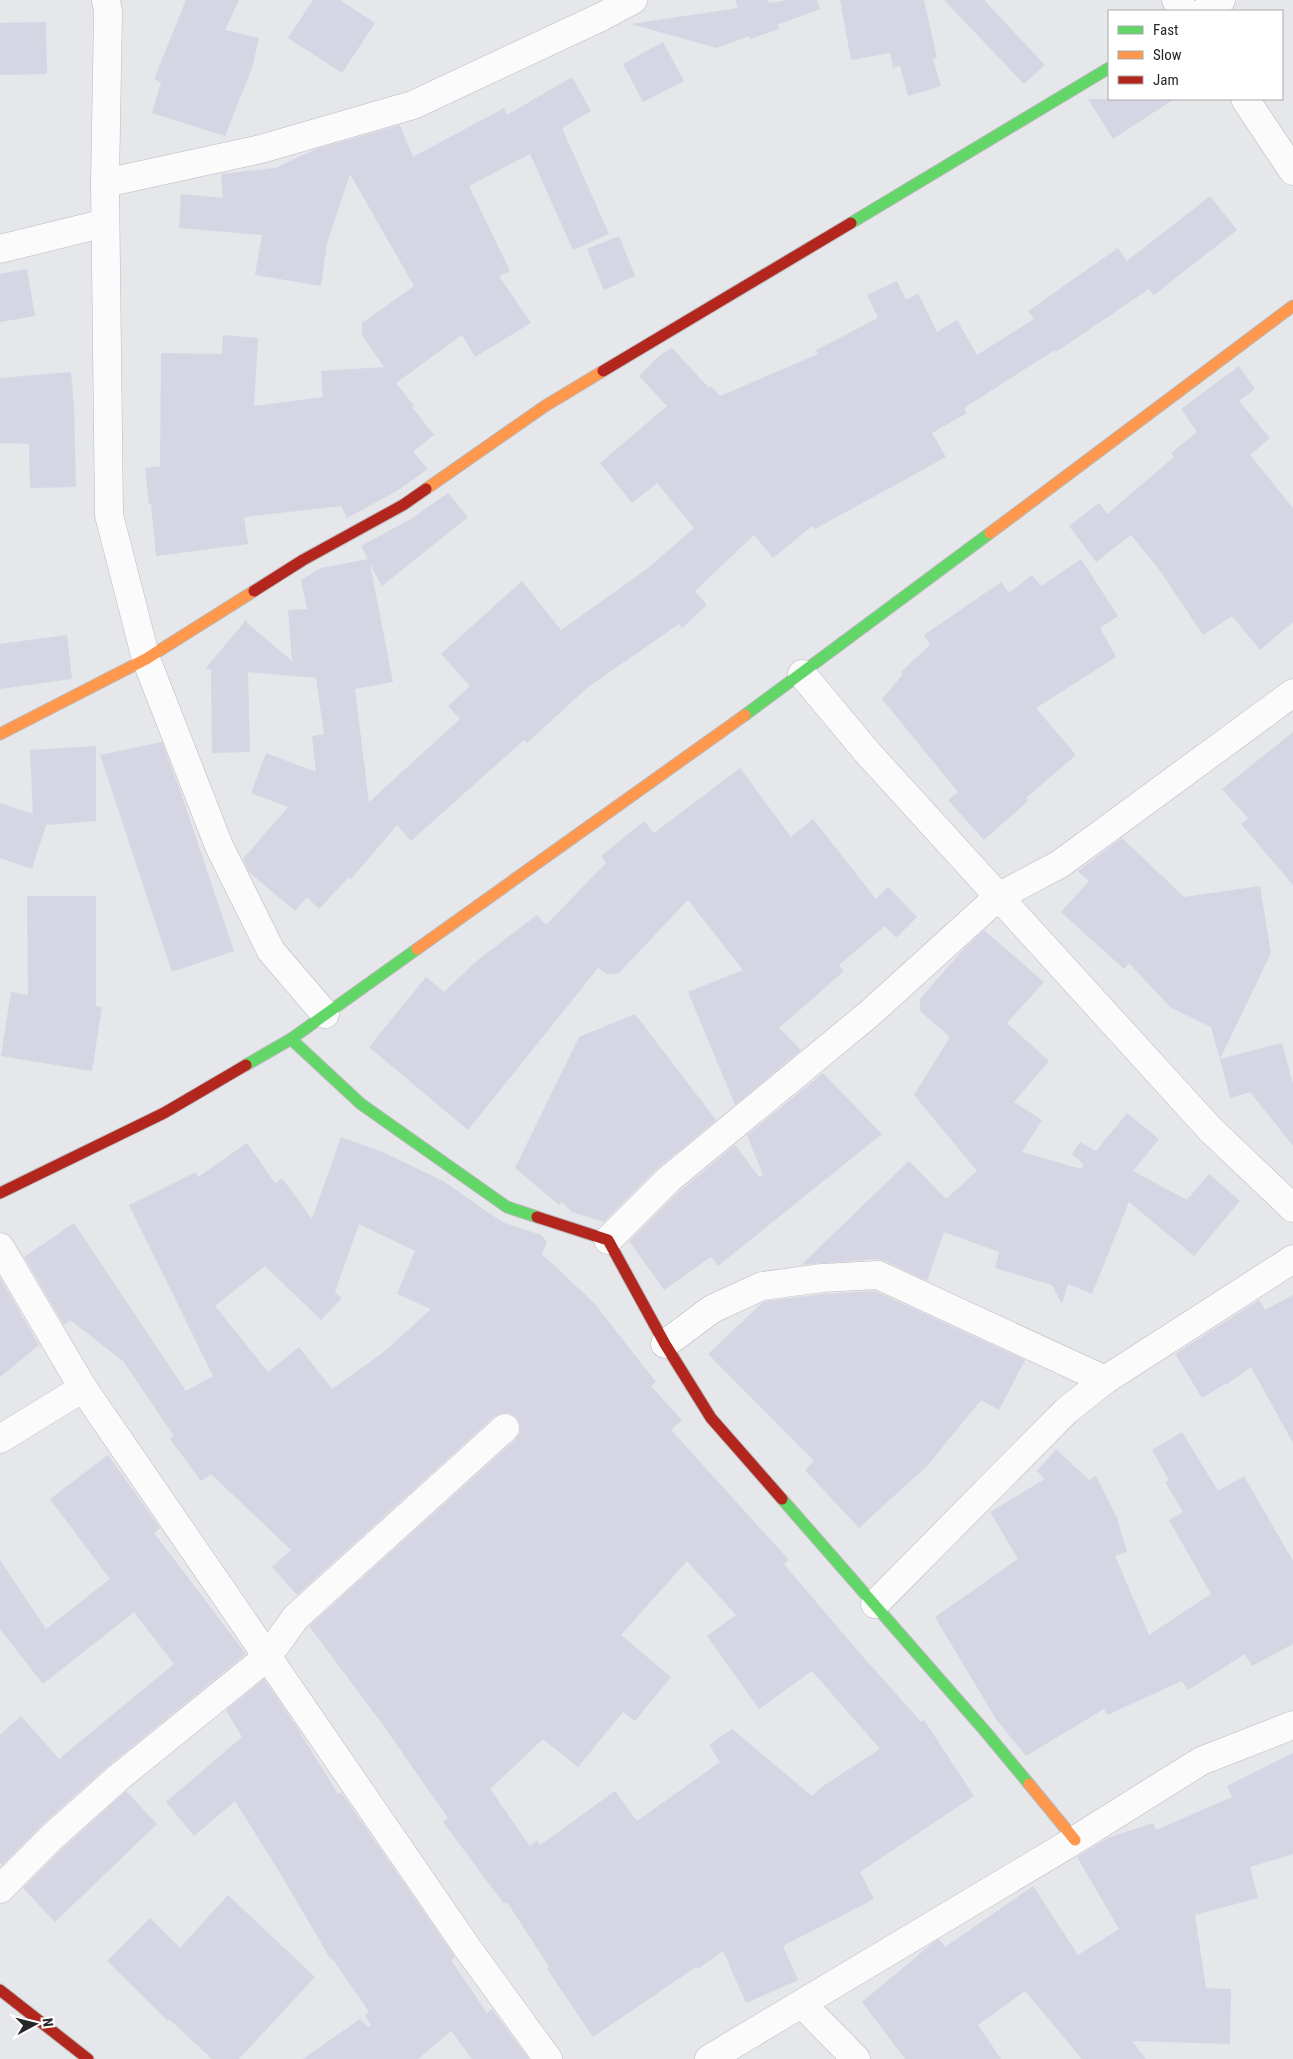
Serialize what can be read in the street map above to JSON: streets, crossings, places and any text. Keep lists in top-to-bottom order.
{
  "legend": ["Fast", "Slow", "Jam"],
  "north": "right"
}
